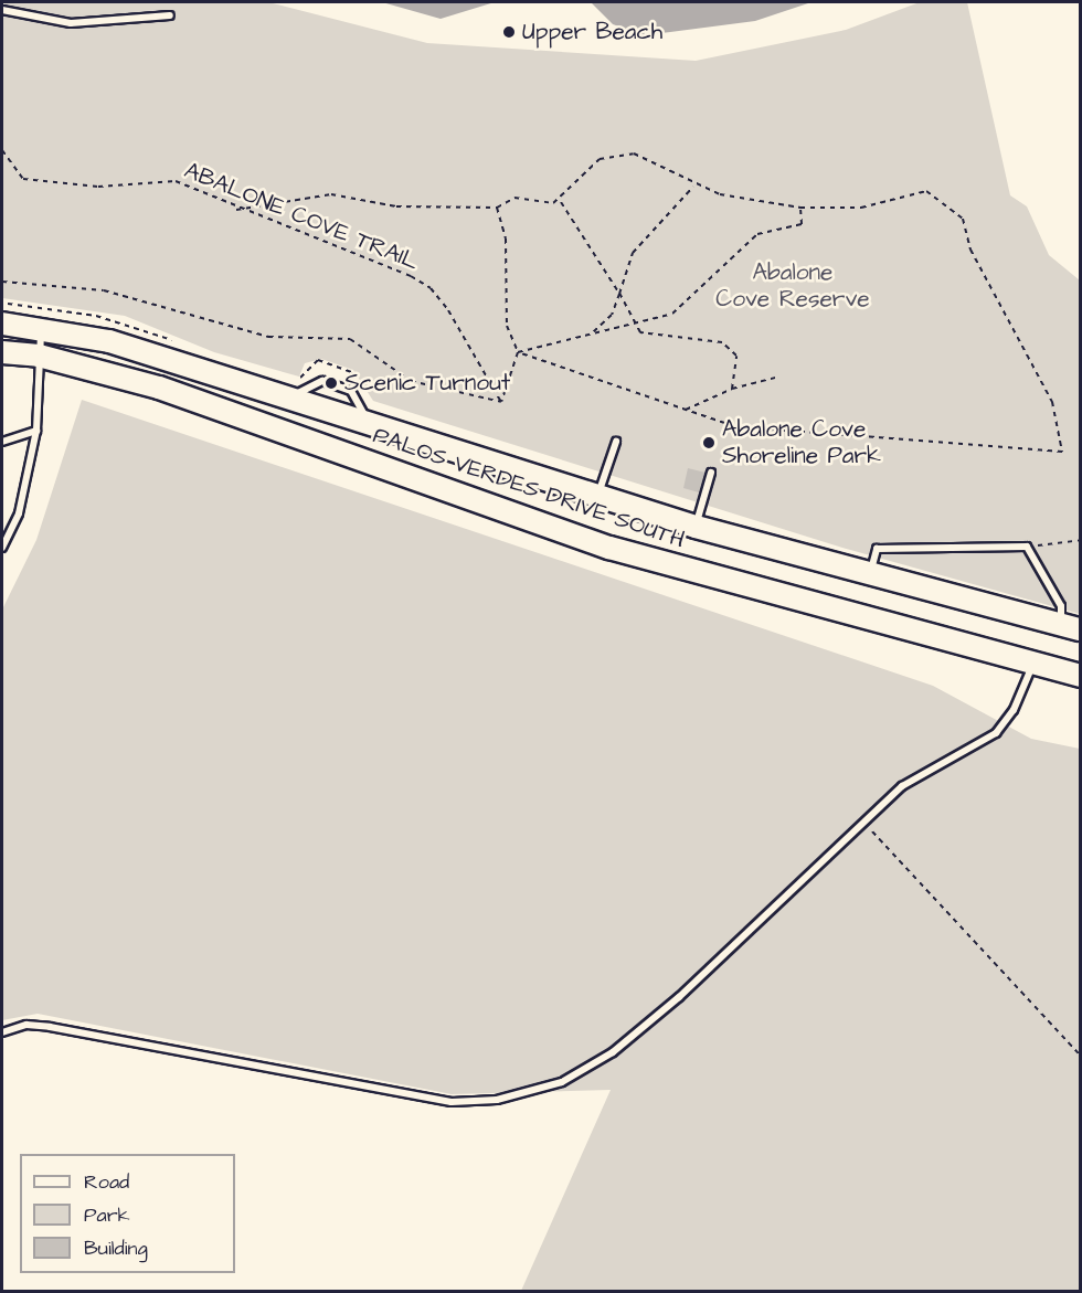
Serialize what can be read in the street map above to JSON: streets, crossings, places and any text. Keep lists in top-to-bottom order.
{
  "streets": {
    "main road": ["PALOS VERDES DRIVE SOUTH"],
    "path": ["ABALONE COVE TRAIL"]
  },
  "parks": ["Abalone Cove Reserve"],
  "places": ["Upper Beach", "Scenic Turnout", "Abalone Cove Shoreline Park"],
  "legend": ["Road", "Park", "Building"]
}
